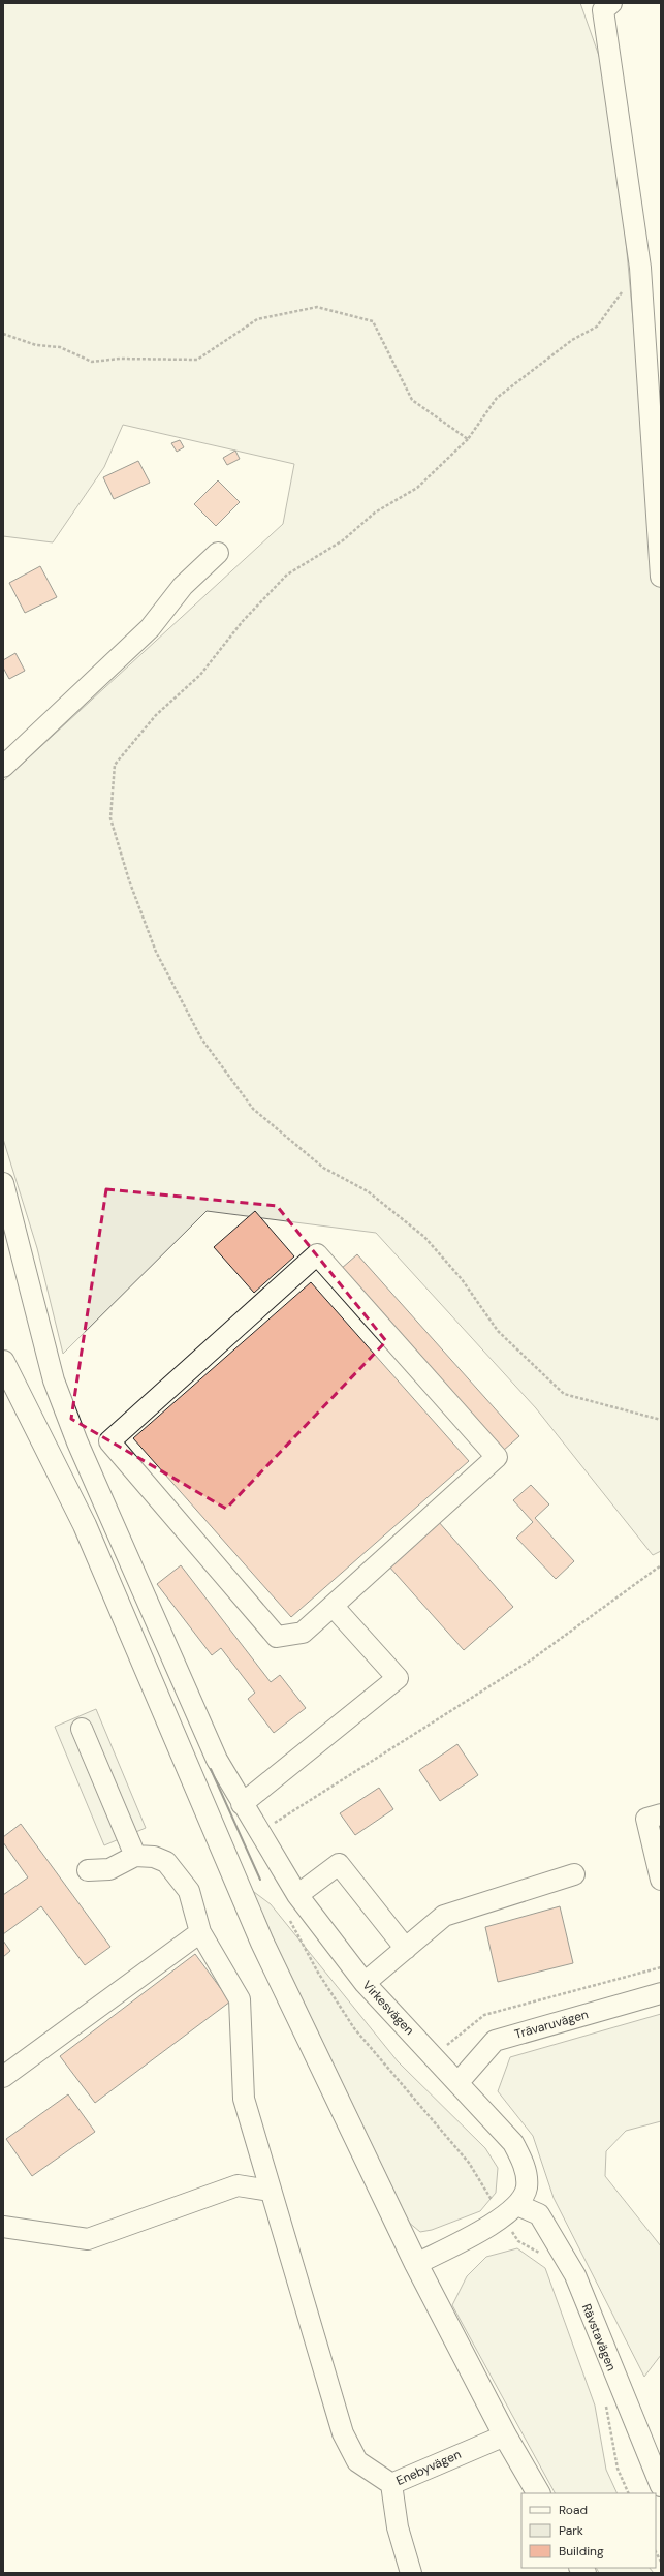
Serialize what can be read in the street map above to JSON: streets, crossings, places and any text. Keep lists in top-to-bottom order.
{
  "streets": {
    "street": [
      "Virkesvägen",
      "Trävaruvägen",
      "Rävstavägen",
      "Enebyvägen"
    ]
  },
  "crossings": [
    ["Virkesvägen", "Trävaruvägen"],
    ["Virkesvägen", "Rävstavägen"]
  ],
  "legend": ["Road", "Park", "Building"]
}
